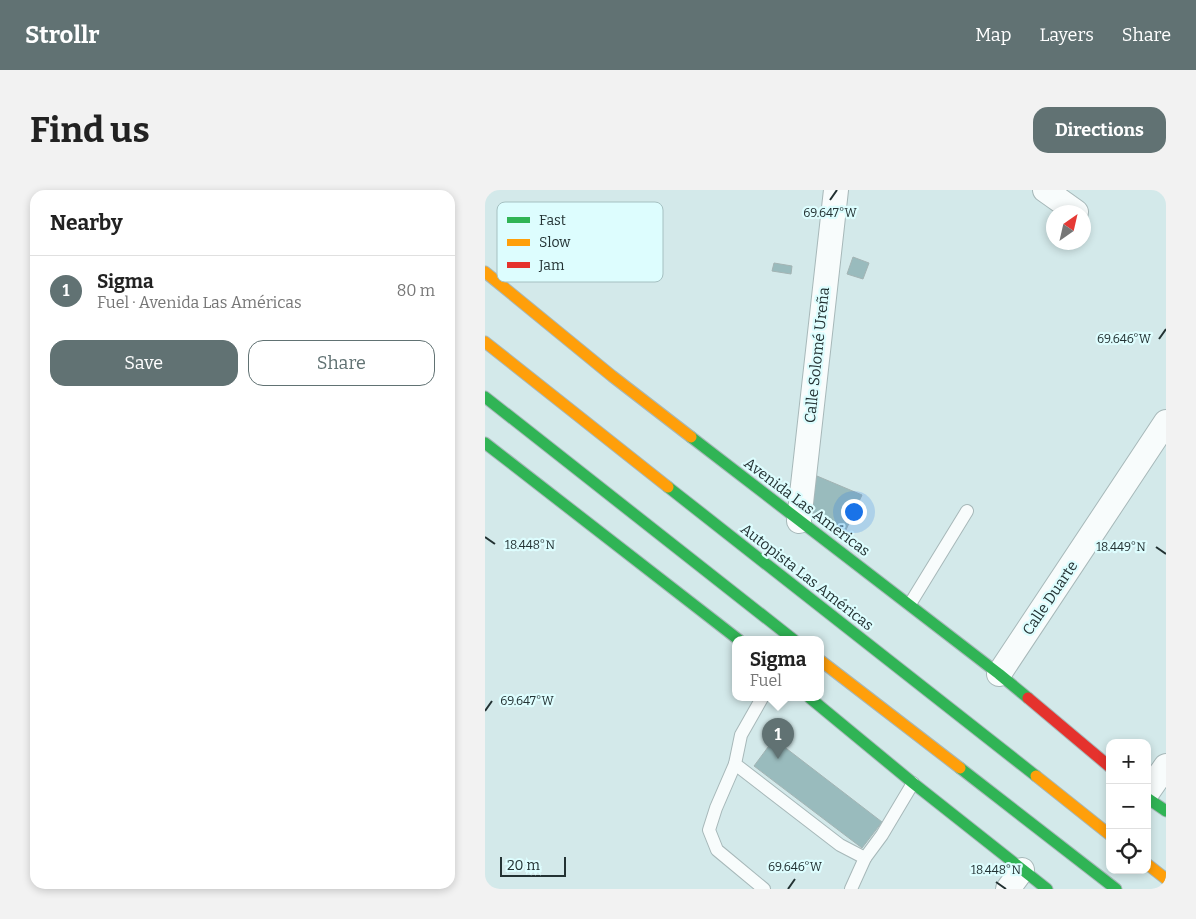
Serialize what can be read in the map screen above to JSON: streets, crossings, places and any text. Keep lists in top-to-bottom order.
{
  "streets": {
    "main road": ["Avenida Las Américas", "Autopista Las Américas"],
    "street": ["Calle Solomé Ureña", "Calle Duarte"]
  },
  "crossings": [
    ["Calle Solomé Ureña", "Avenida Las Américas"],
    ["Avenida Las Américas", "Calle Duarte"]
  ],
  "legend": ["Fast", "Slow", "Jam"],
  "scale_bar": "20 m",
  "north": "top right",
  "page": {
    "header": "Strollr",
    "nav": ["Map", "Layers", "Share"],
    "buttons": [
      "Directions",
      ["Save", "Share"]
    ],
    "title": "Find us",
    "heading": "Nearby",
    "list": [
      {
        "mark": "1",
        "name": "Sigma",
        "note": "Fuel · Avenida Las Américas",
        "value": "80 m"
      }
    ],
    "popup": ["Sigma", "Fuel"],
    "pins": "1",
    "map_buttons": ["+", "−"],
    "scale": "20 m"
  },
  "coordinates": [
    "69.647°W",
    "69.646°W",
    "18.448°N",
    "18.449°N"
  ]
}
